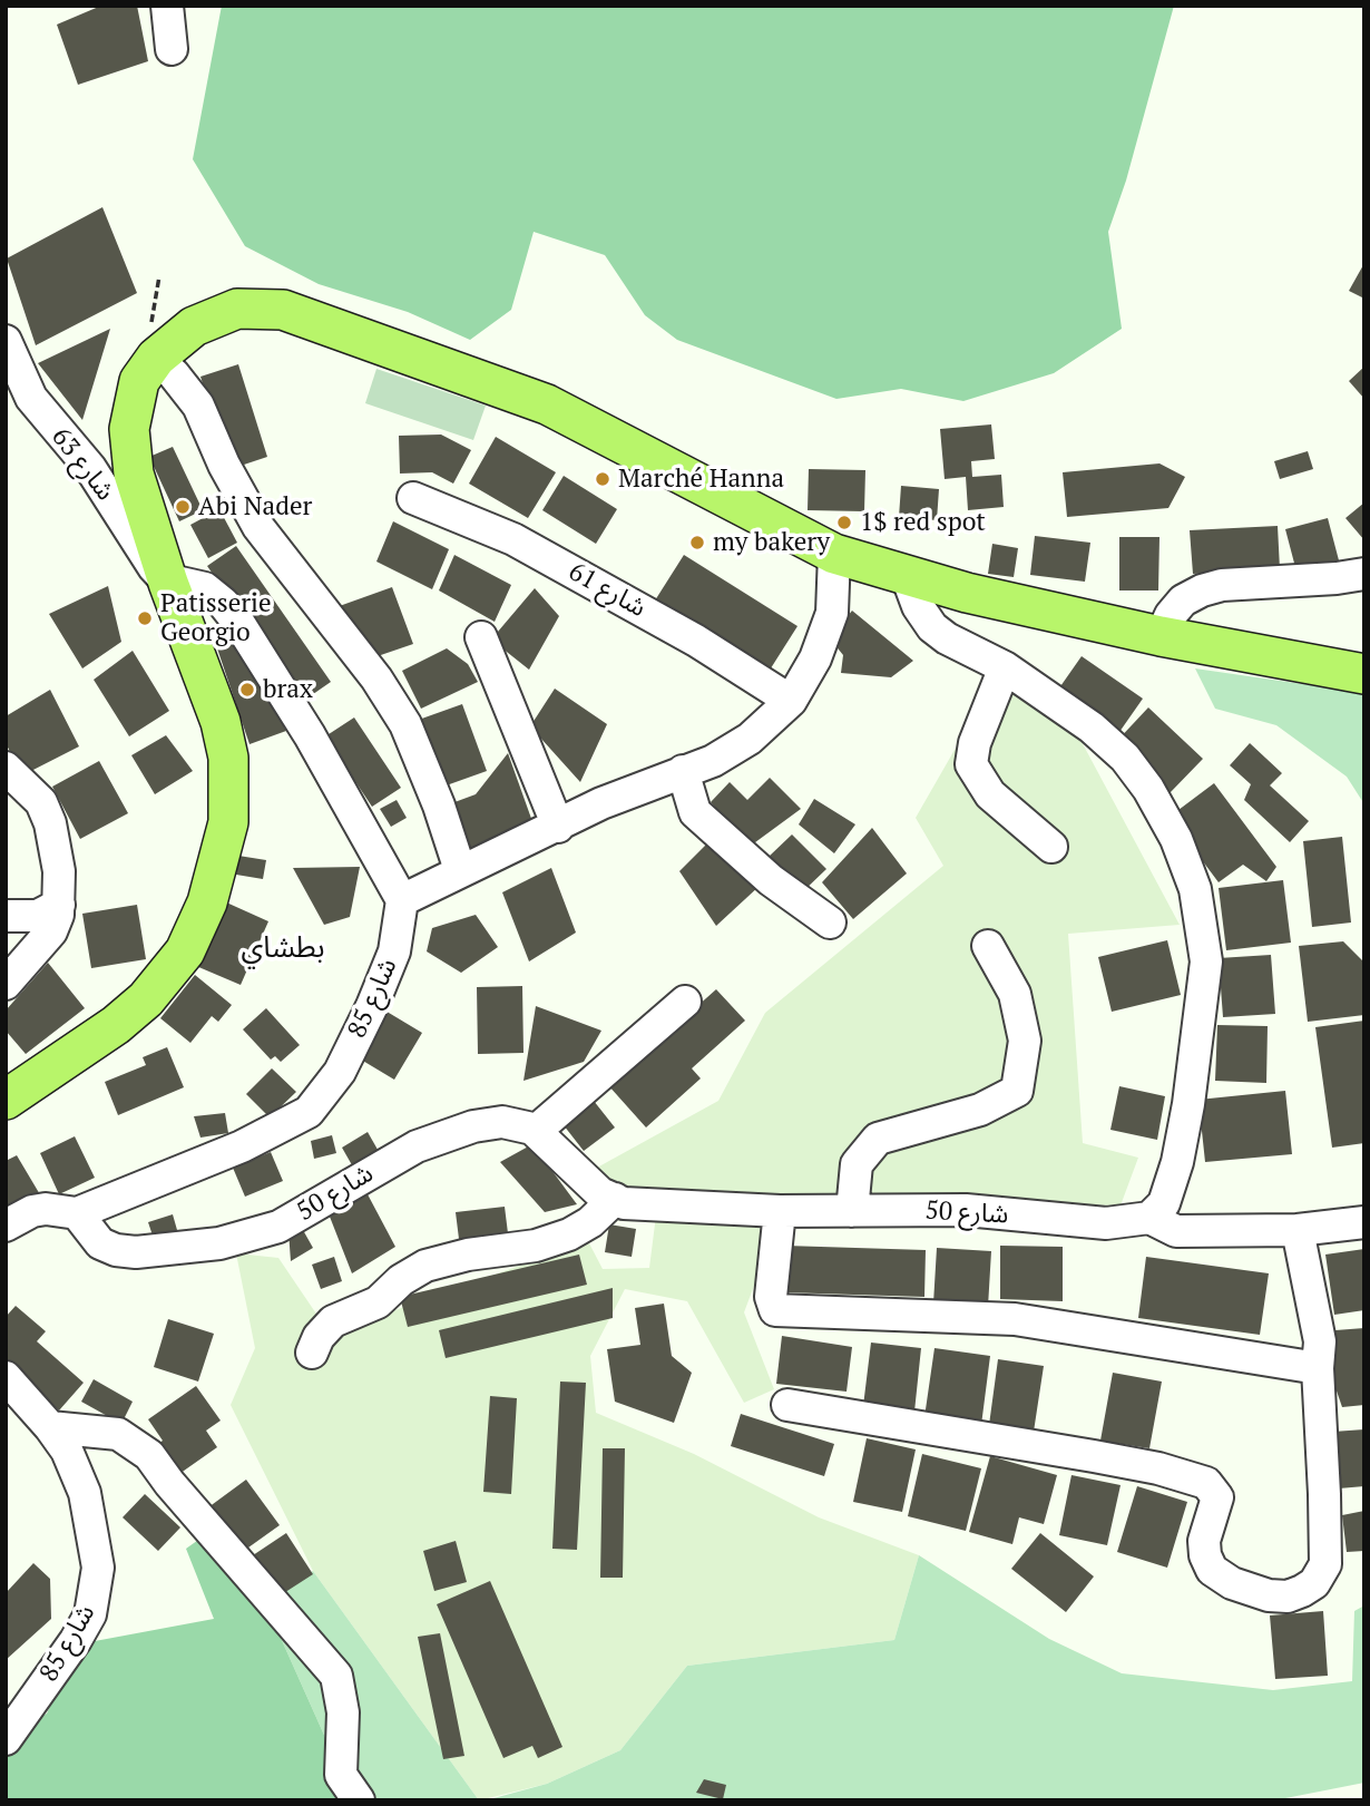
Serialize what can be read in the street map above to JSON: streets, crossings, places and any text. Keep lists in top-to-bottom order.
{
  "streets": {
    "street": [
      "شارع 63",
      "شارع 61",
      "شارع 85",
      "شارع 50"
    ]
  },
  "crossings": [
    ["شارع 85", "شارع 50"]
  ],
  "districts": ["بطشاي"],
  "places": [
    "Marché Hanna",
    "Abi Nader",
    "1$ red spot",
    "my bakery",
    "Patisserie Georgio",
    "brax"
  ]
}
